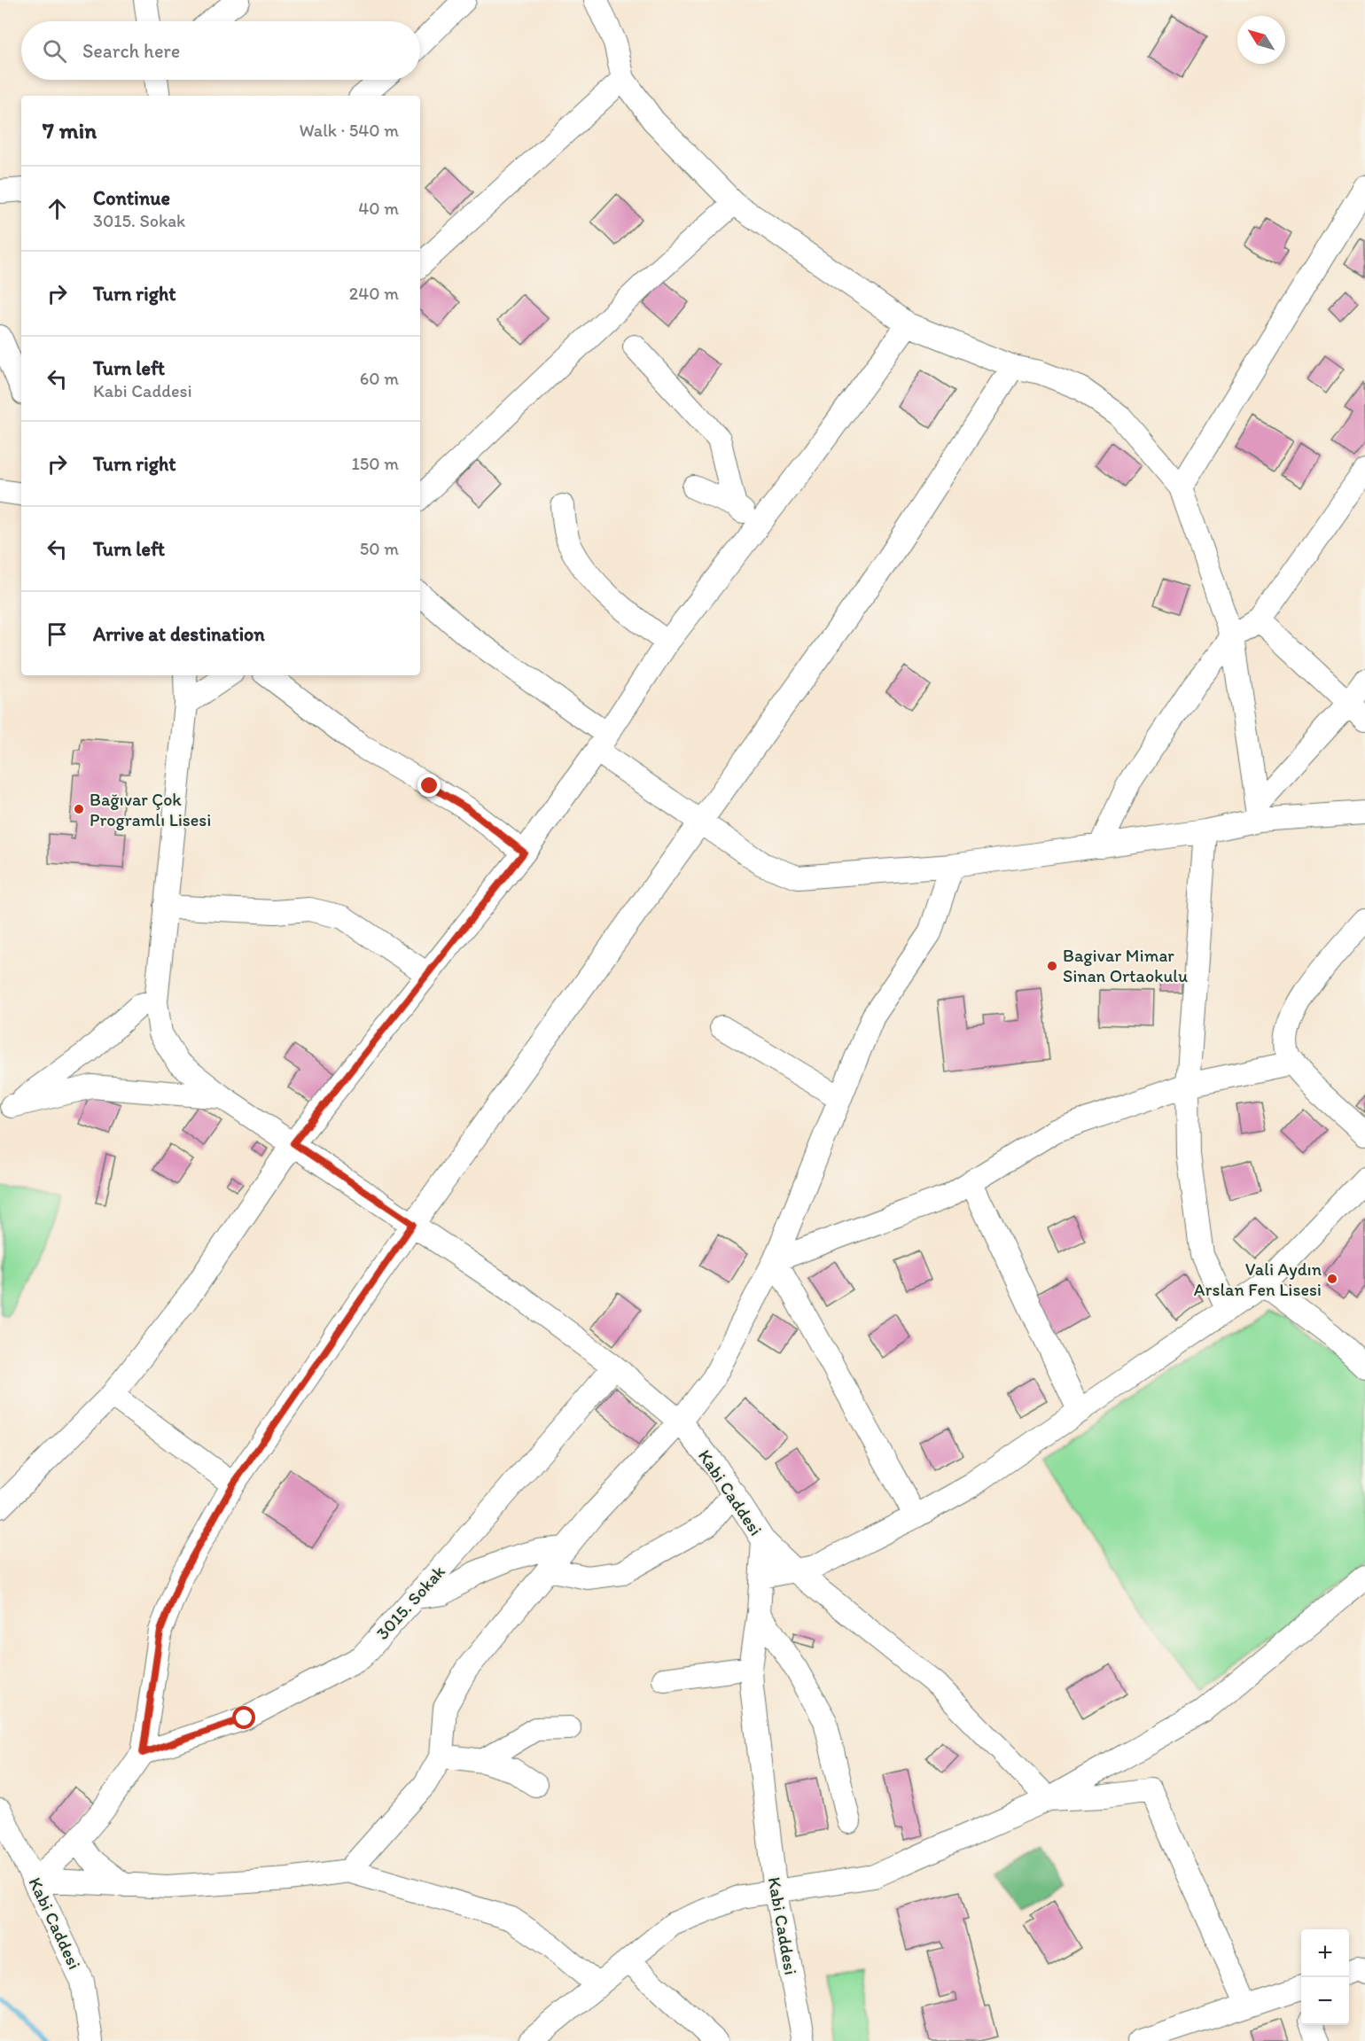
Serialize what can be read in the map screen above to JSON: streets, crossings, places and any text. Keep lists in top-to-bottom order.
{
  "streets": {
    "street": ["Kabi Caddesi", "3015. Sokak"]
  },
  "crossings": [
    ["Kabi Caddesi", "3015. Sokak"]
  ],
  "places": ["Bağıvar Çok Programlı Lisesi", "Bagivar Mimar Sinan Ortaokulu", "Vali Aydın Arslan Fen Lisesi"],
  "north": "top left",
  "page": {
    "search": "Search here",
    "heading": ["7 min", "Walk · 540 m"],
    "list": [
      ["Continue", "3015. Sokak", "40 m"],
      ["Turn right", "240 m"],
      ["Turn left", "Kabi Caddesi", "60 m"],
      ["Turn right", "150 m"],
      ["Turn left", "50 m"],
      "Arrive at destination"
    ],
    "map_buttons": ["+", "−"]
  }
}
